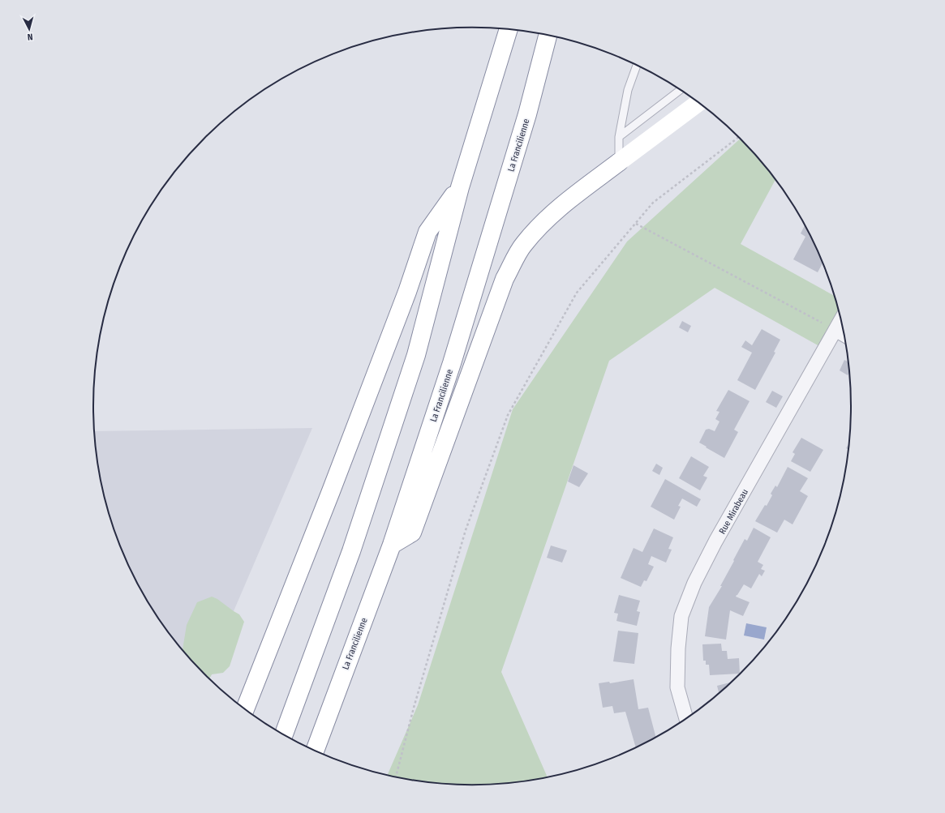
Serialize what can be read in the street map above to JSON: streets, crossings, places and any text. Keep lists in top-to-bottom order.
{
  "streets": {
    "main road": ["La Francilienne"],
    "street": ["Rue Mirabeau"]
  },
  "north": "bottom"
}
